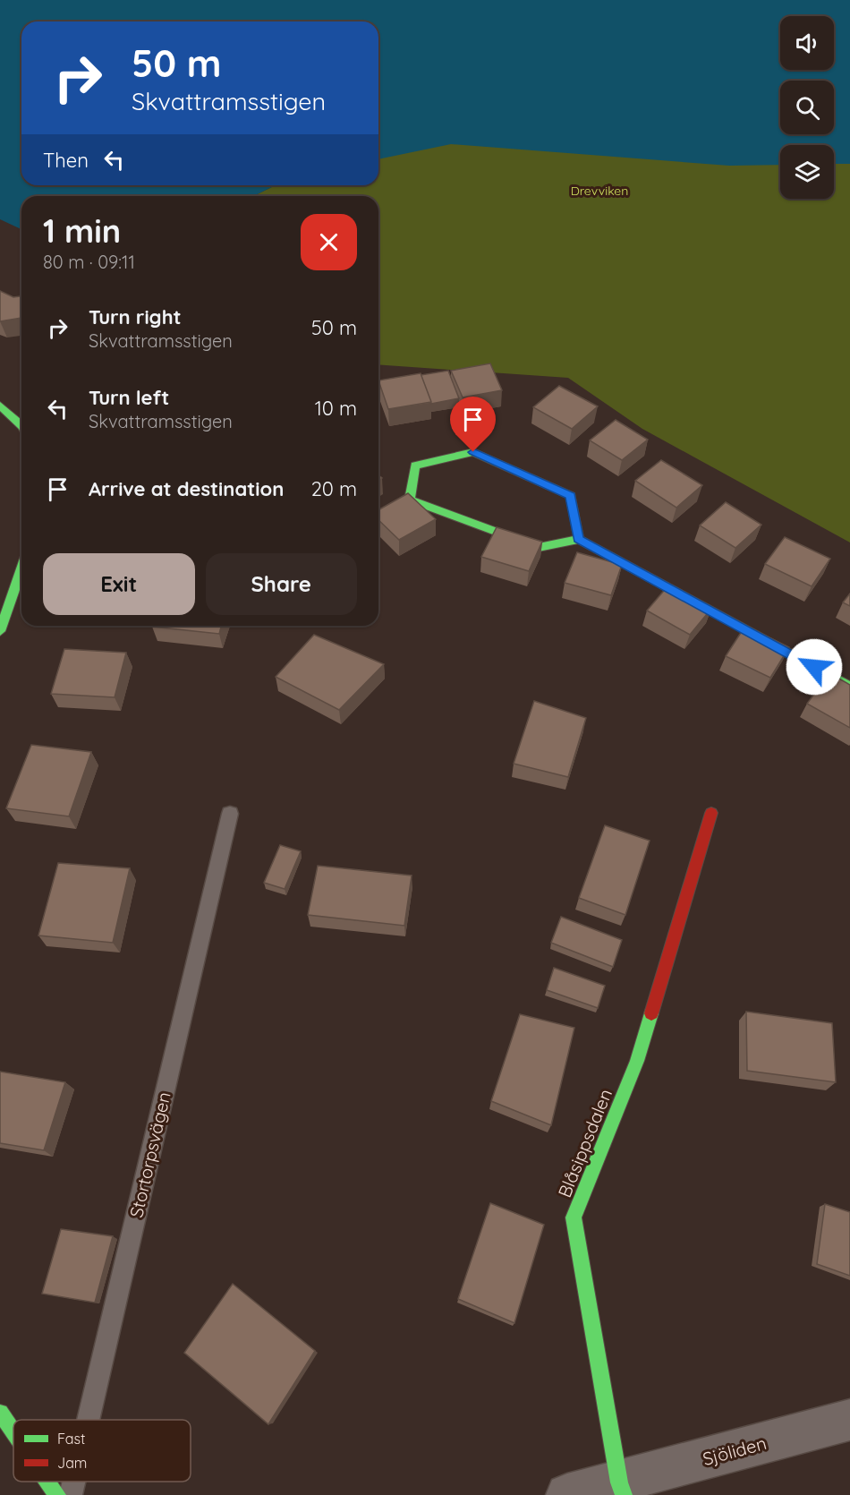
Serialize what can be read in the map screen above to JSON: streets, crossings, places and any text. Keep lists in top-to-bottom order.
{
  "streets": {
    "street": ["Blåsippsdalen", "Sjöliden"],
    "lane": ["Stortorpsvägen"]
  },
  "crossings": [
    ["Blåsippsdalen", "Sjöliden"]
  ],
  "parks": ["Drevviken"],
  "legend": ["Fast", "Jam"],
  "page": {
    "turn": ["50 m", "Skvattramsstigen"],
    "then": "Then",
    "heading": ["1 min", "80 m · 09:11"],
    "list": [
      {
        "name": "Turn right",
        "note": "Skvattramsstigen",
        "value": "50 m"
      },
      {
        "name": "Turn left",
        "note": "Skvattramsstigen",
        "value": "10 m"
      },
      {
        "name": "Arrive at destination",
        "value": "20 m"
      }
    ],
    "buttons": ["Exit", "Share"]
  }
}
